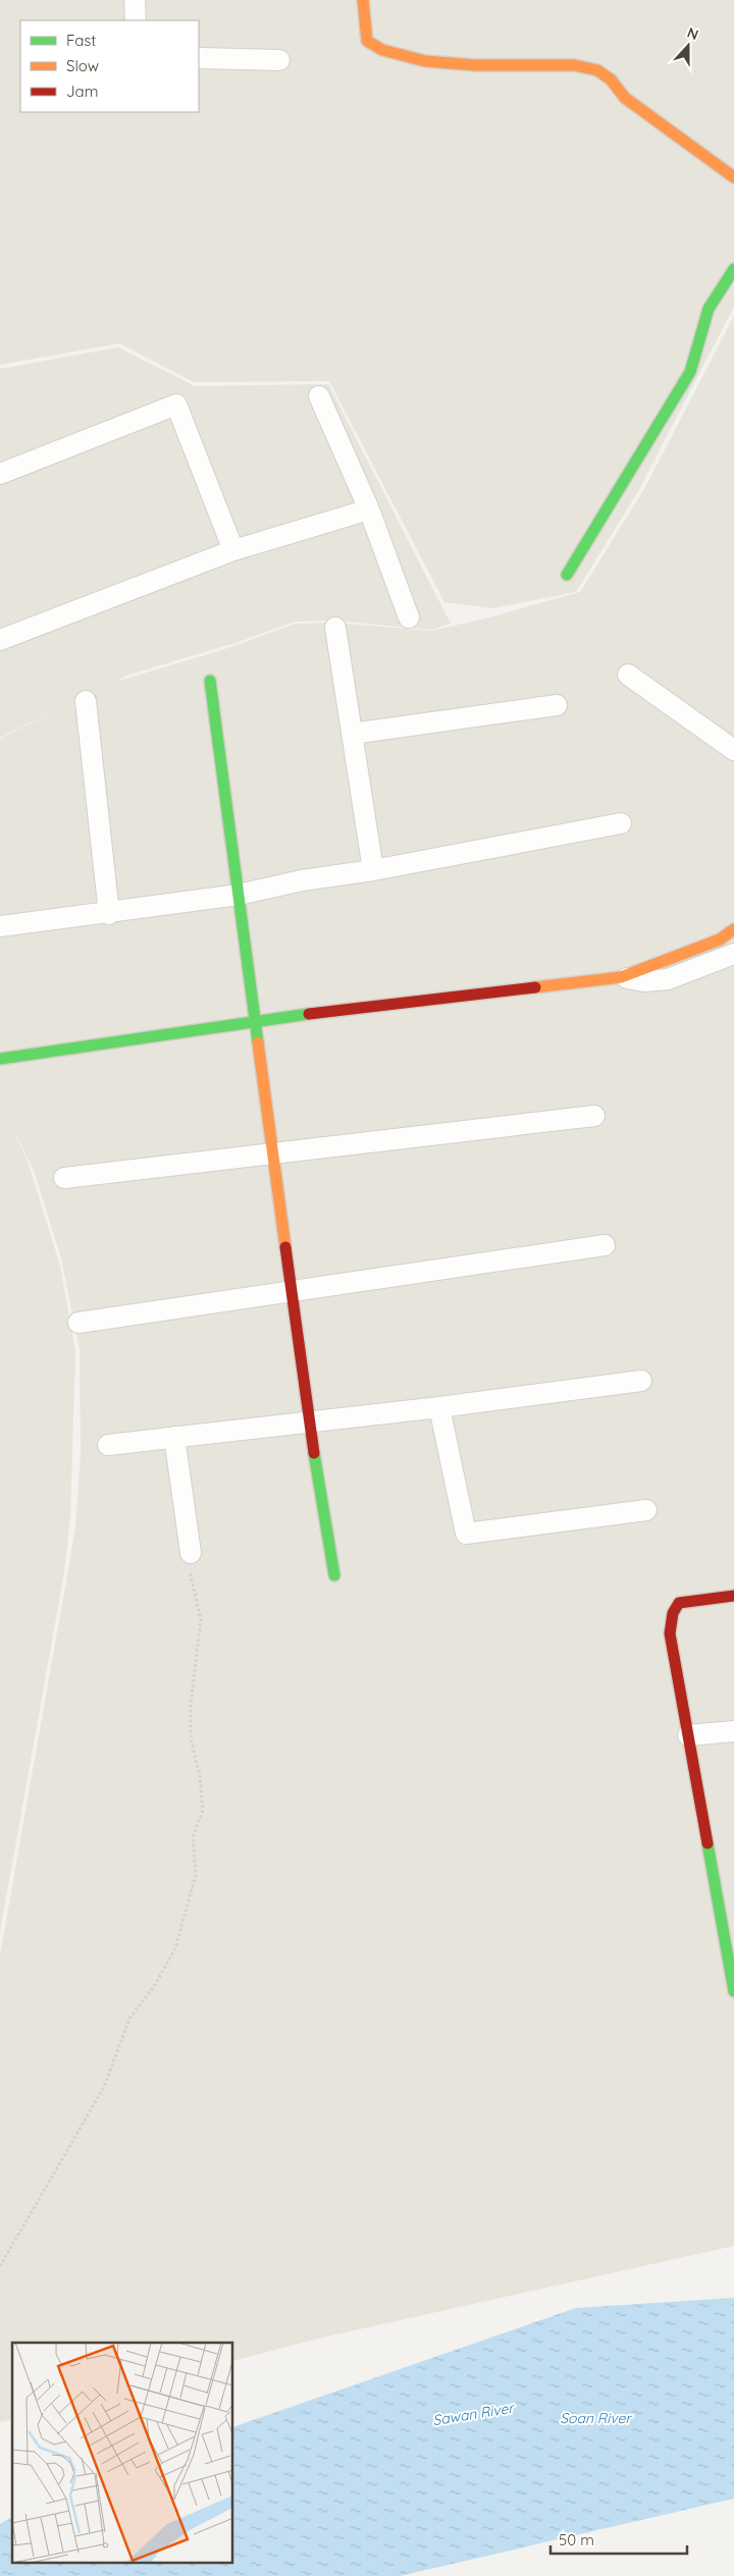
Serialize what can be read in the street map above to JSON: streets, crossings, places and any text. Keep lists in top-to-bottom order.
{
  "water": ["Sawan River", "Soan River"],
  "legend": ["Fast", "Slow", "Jam"],
  "scale_bar": "50 m",
  "north": "top"
}
